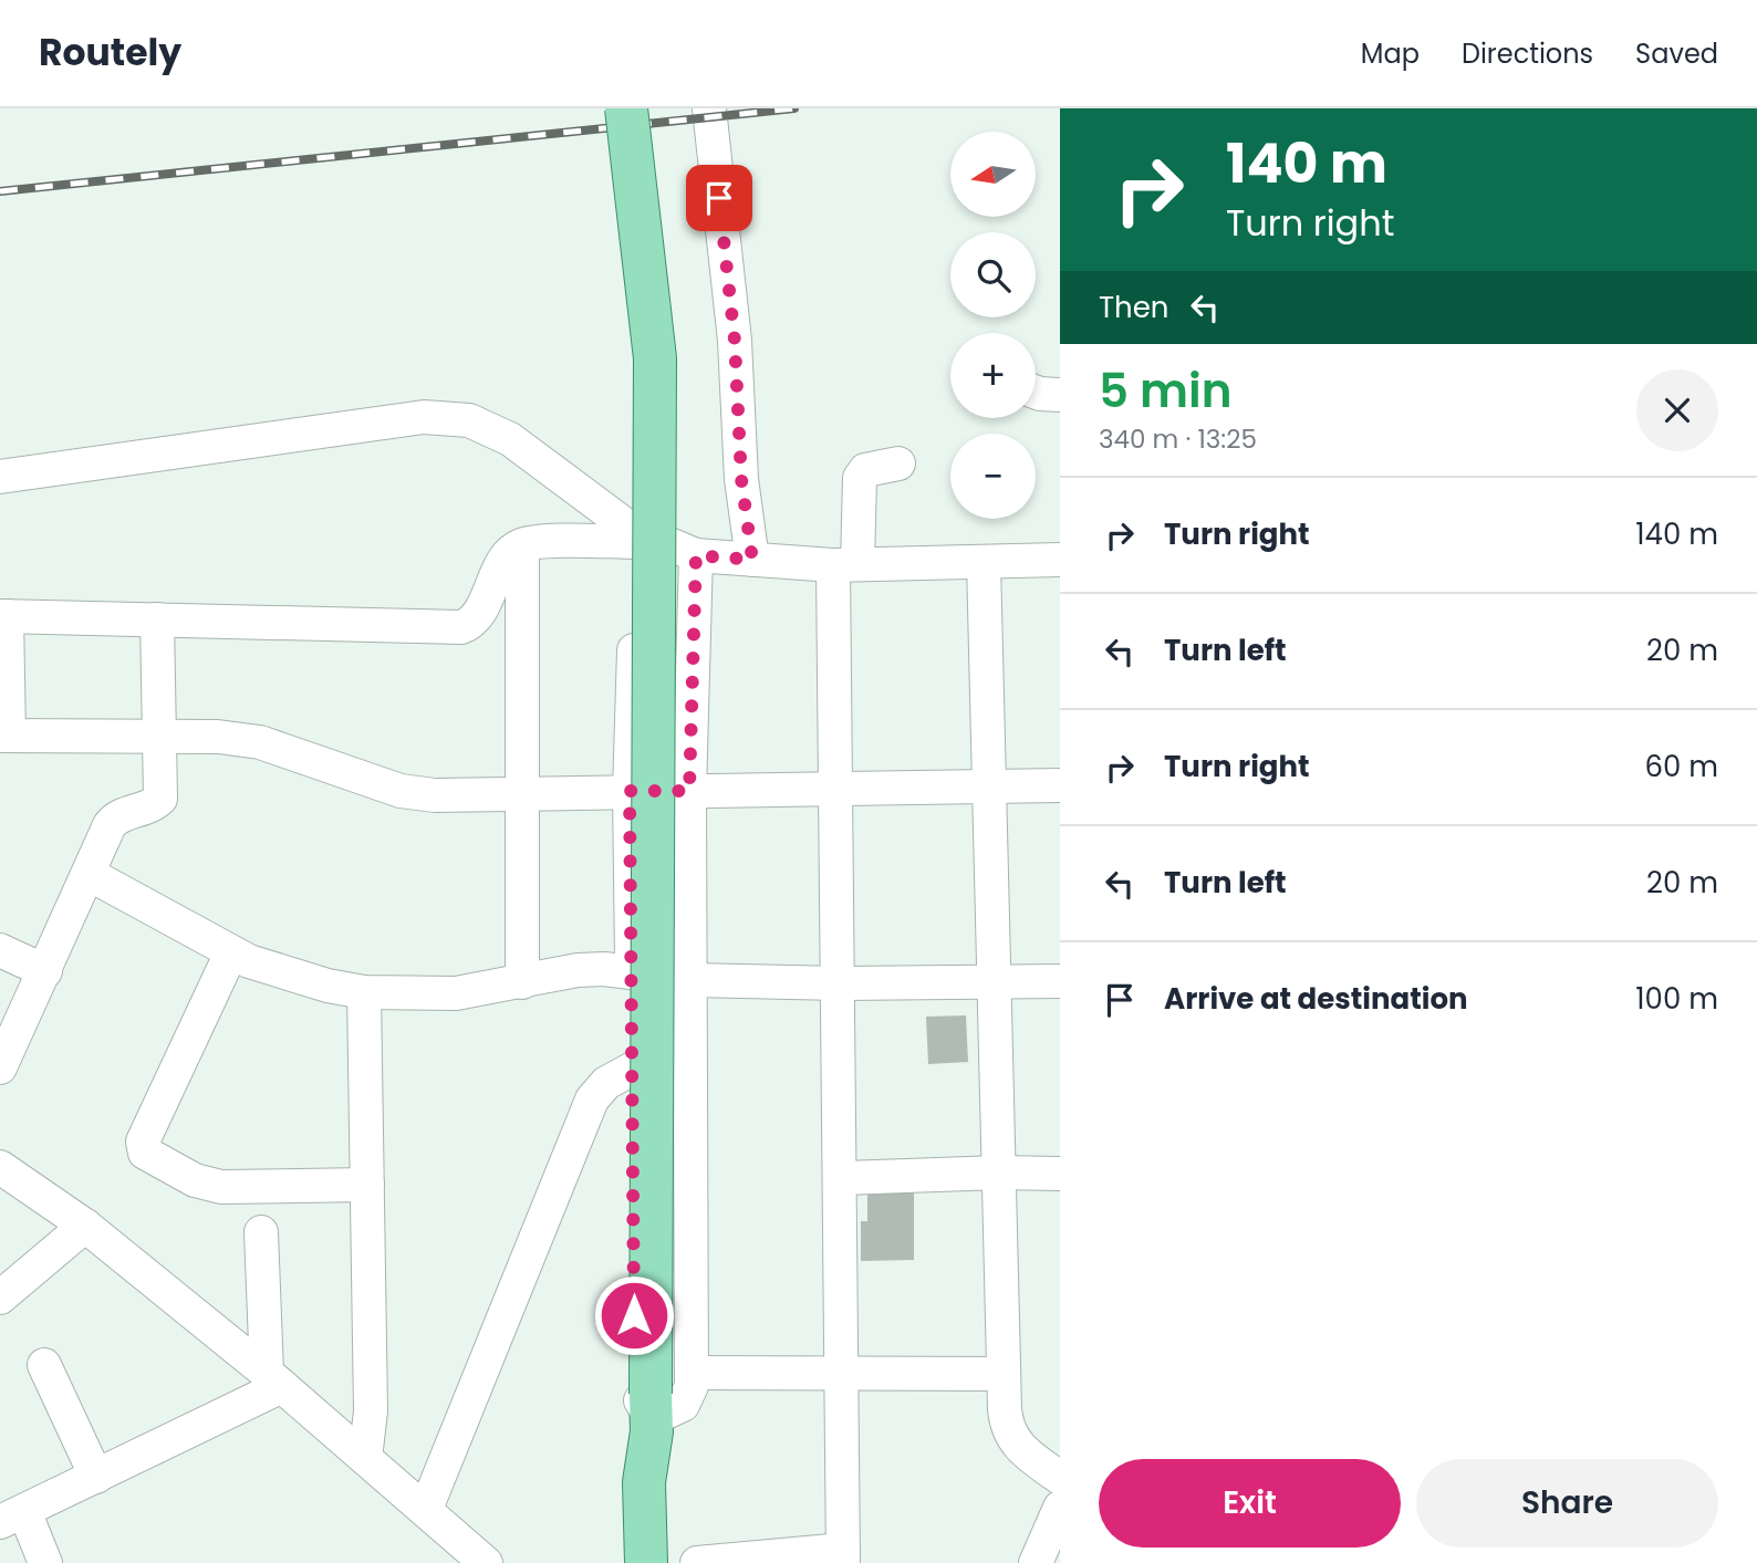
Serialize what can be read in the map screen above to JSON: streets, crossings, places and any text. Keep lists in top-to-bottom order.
{
  "north": "left",
  "page": {
    "header": "Routely",
    "nav": ["Map", "Directions", "Saved"],
    "turn": ["140 m", "Turn right"],
    "map_buttons": ["+", "−"],
    "then": "Then",
    "heading": ["5 min", "340 m · 13:25"],
    "list": [
      {
        "name": "Turn right",
        "value": "140 m"
      },
      {
        "name": "Turn left",
        "value": "20 m"
      },
      {
        "name": "Turn right",
        "value": "60 m"
      },
      {
        "name": "Turn left",
        "value": "20 m"
      },
      {
        "name": "Arrive at destination",
        "value": "100 m"
      }
    ],
    "buttons": ["Exit", "Share"]
  }
}
